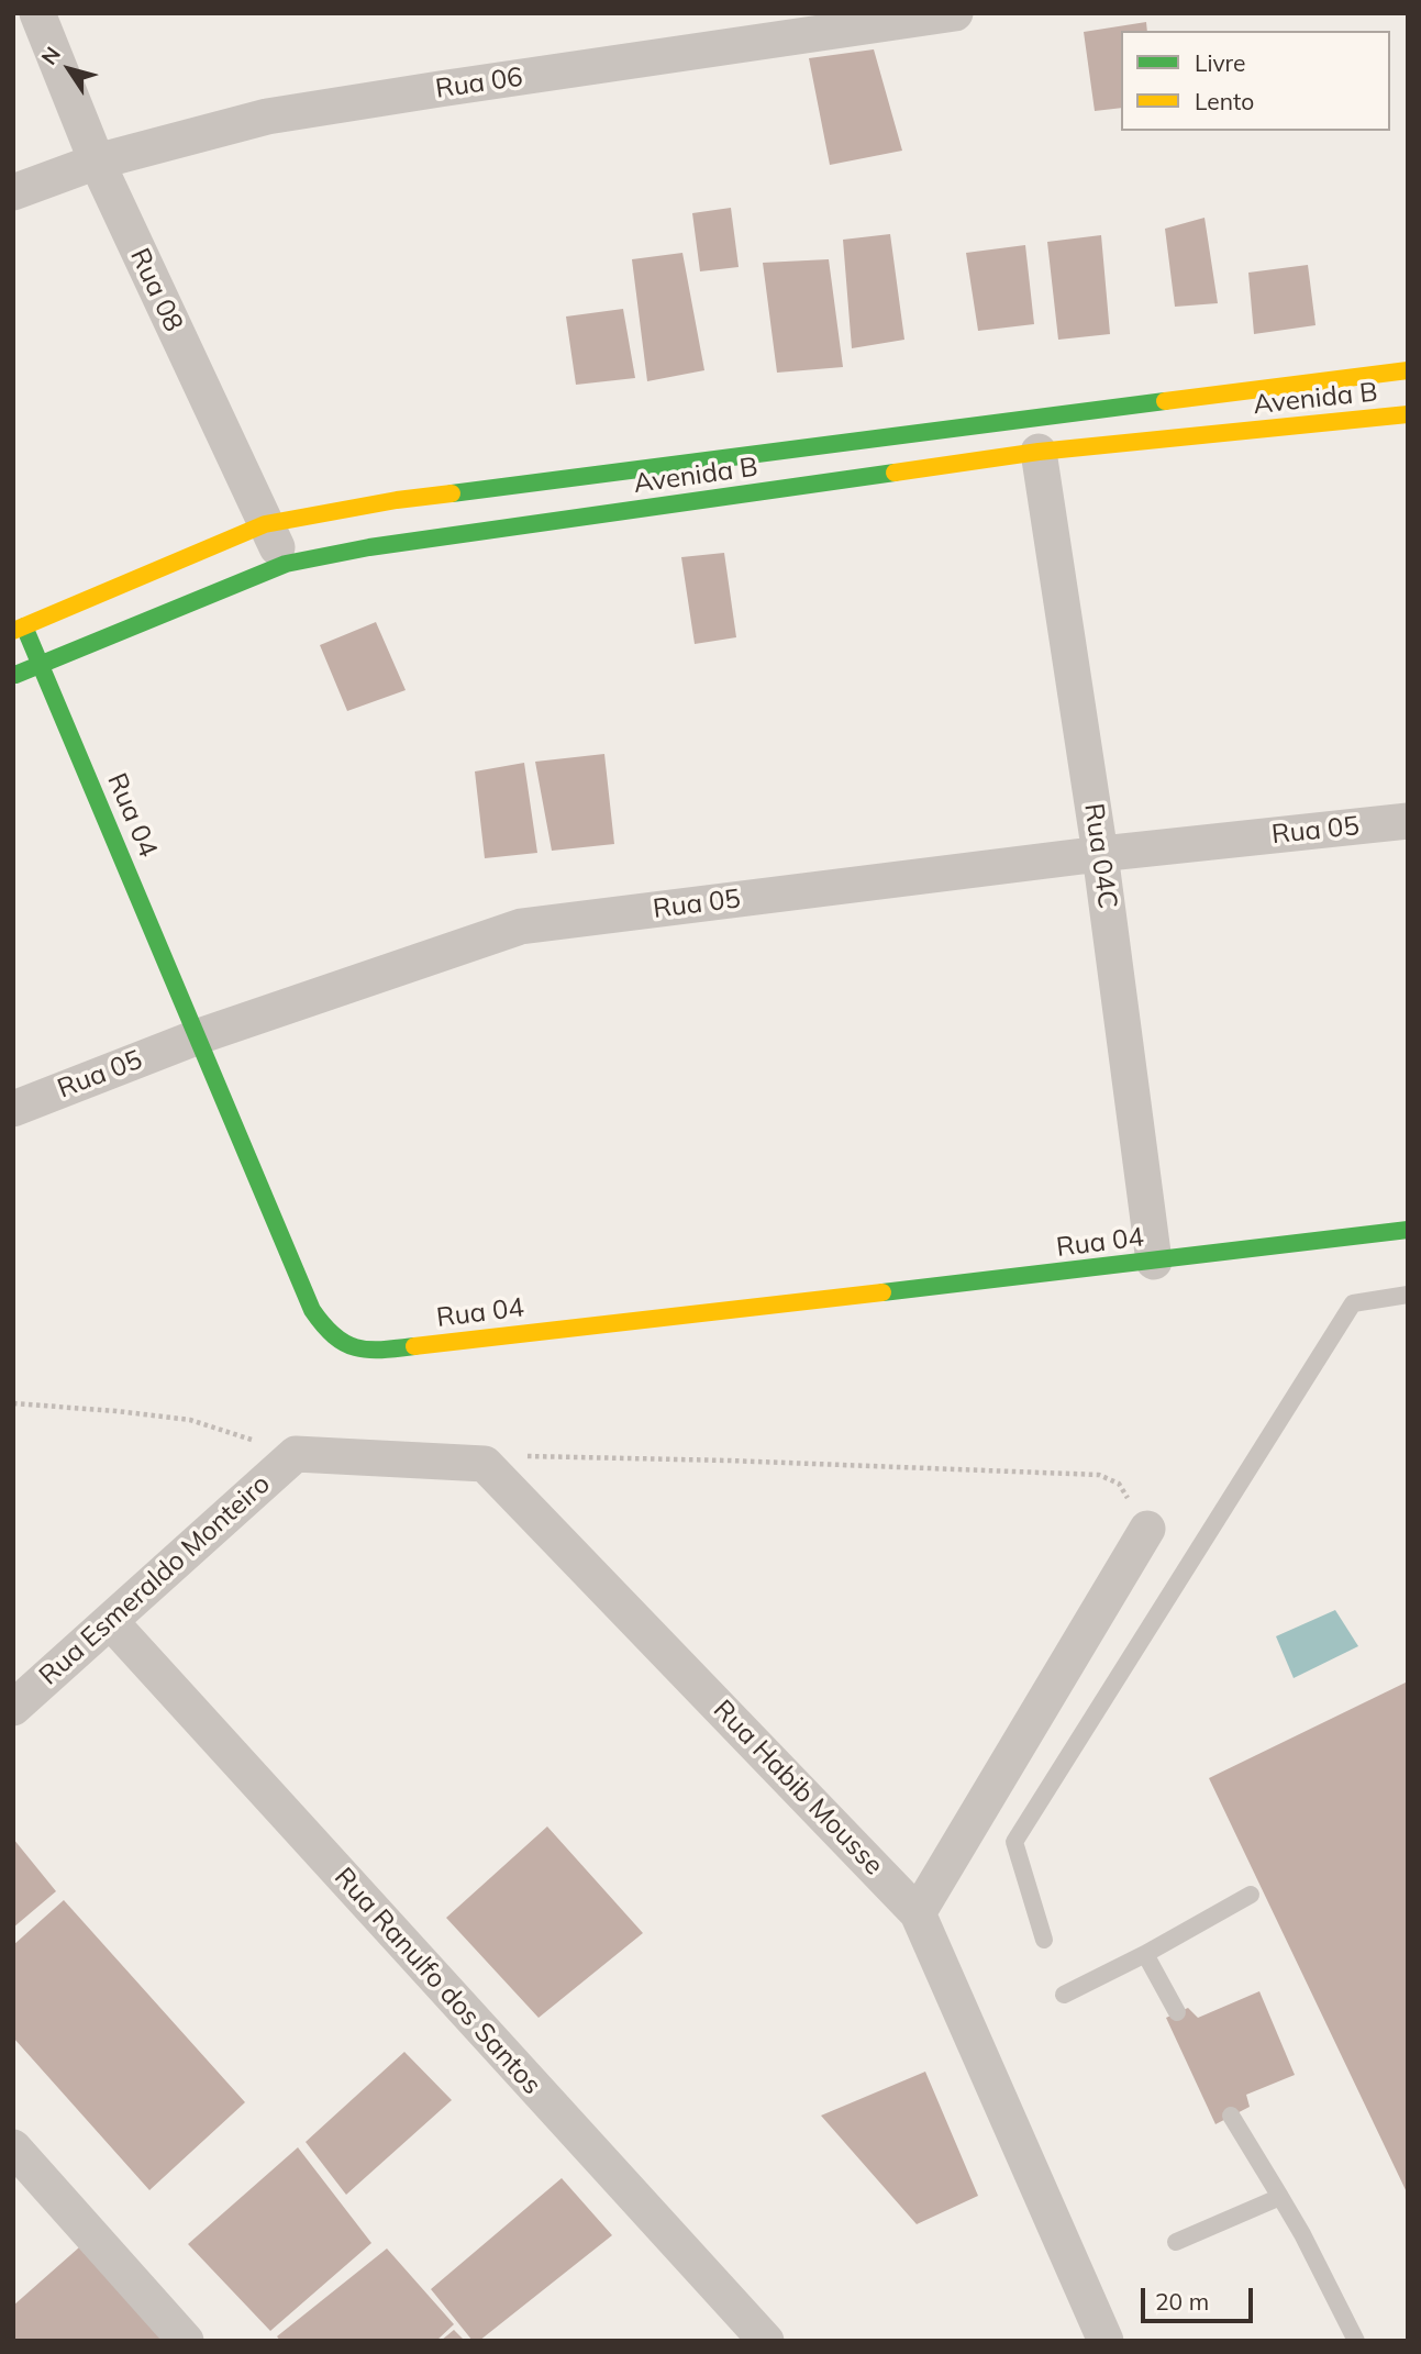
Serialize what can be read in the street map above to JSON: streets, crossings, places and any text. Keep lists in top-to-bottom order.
{
  "streets": {
    "street": [
      "Rua 06",
      "Rua 08",
      "Avenida B",
      "Rua 04",
      "Rua 05",
      "Rua 04C",
      "Rua Esmeraldo Monteiro",
      "Rua Habib Mousse",
      "Rua Ranulfo dos Santos"
    ]
  },
  "crossings": [
    ["Rua 06", "Rua 08"],
    ["Rua 08", "Avenida B"],
    ["Avenida B", "Rua 04"],
    ["Avenida B", "Rua 04C"],
    ["Rua 04", "Rua 05"],
    ["Rua 04", "Rua 04C"],
    ["Rua 05", "Rua 04C"],
    ["Rua Esmeraldo Monteiro", "Rua Ranulfo dos Santos"]
  ],
  "legend": ["Livre", "Lento"],
  "scale_bar": "20 m",
  "north": "top left"
}
